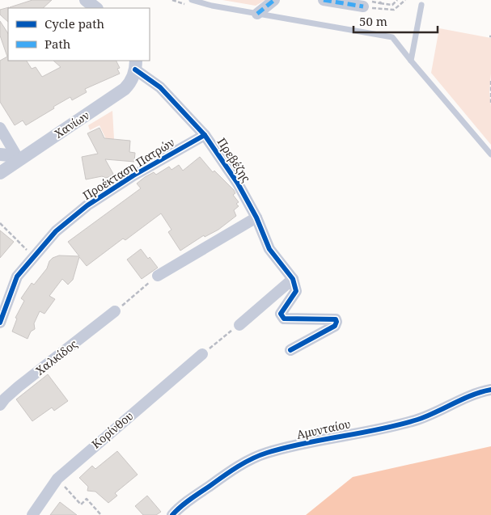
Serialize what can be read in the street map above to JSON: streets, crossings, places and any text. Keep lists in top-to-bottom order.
{
  "streets": {
    "street": [
      "Χανίων",
      "Πρεβέζης",
      "Προέκταση Πατρών",
      "Χαλκίδος",
      "Αμυνταίου",
      "Κορίνθου"
    ]
  },
  "crossings": [
    ["Χανίων", "Πρεβέζης"],
    ["Πρεβέζης", "Προέκταση Πατρών"]
  ],
  "legend": ["Cycle path", "Path"],
  "scale_bar": "50 m"
}
